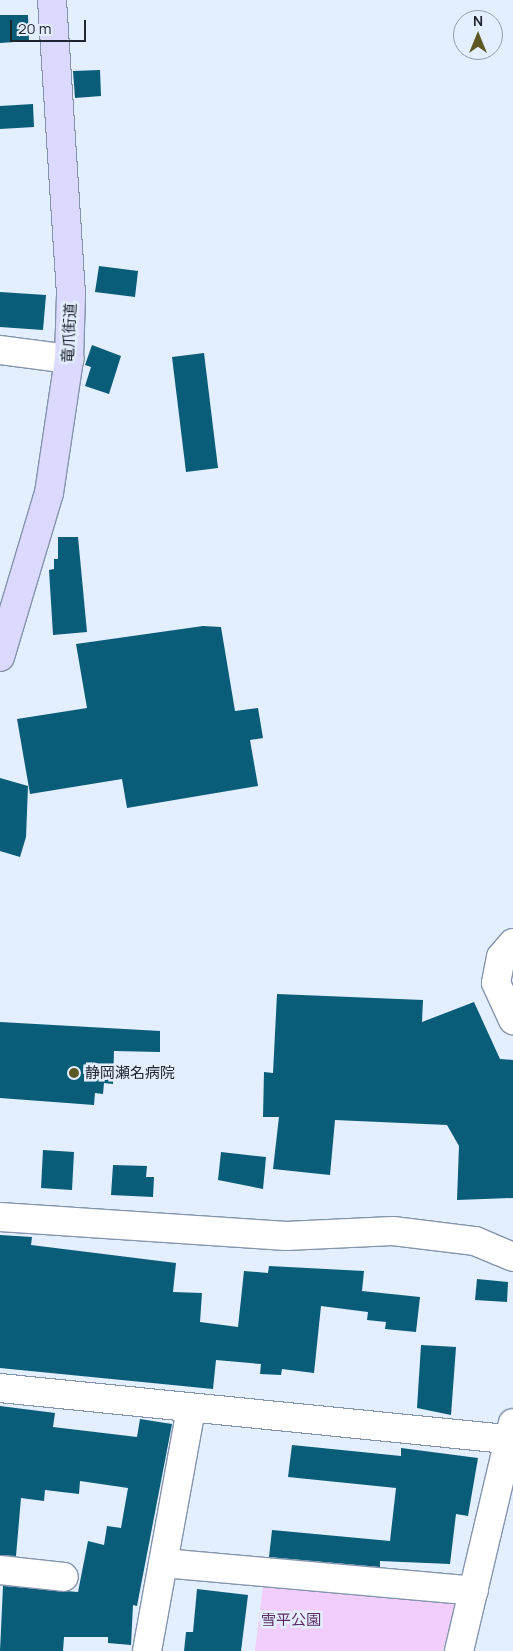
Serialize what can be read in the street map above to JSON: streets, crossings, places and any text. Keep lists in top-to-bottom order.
{
  "streets": {
    "main road": ["竜爪街道"]
  },
  "parks": ["雪平公園"],
  "places": ["静岡瀬名病院"],
  "scale_bar": "20 m",
  "north": "top"
}
